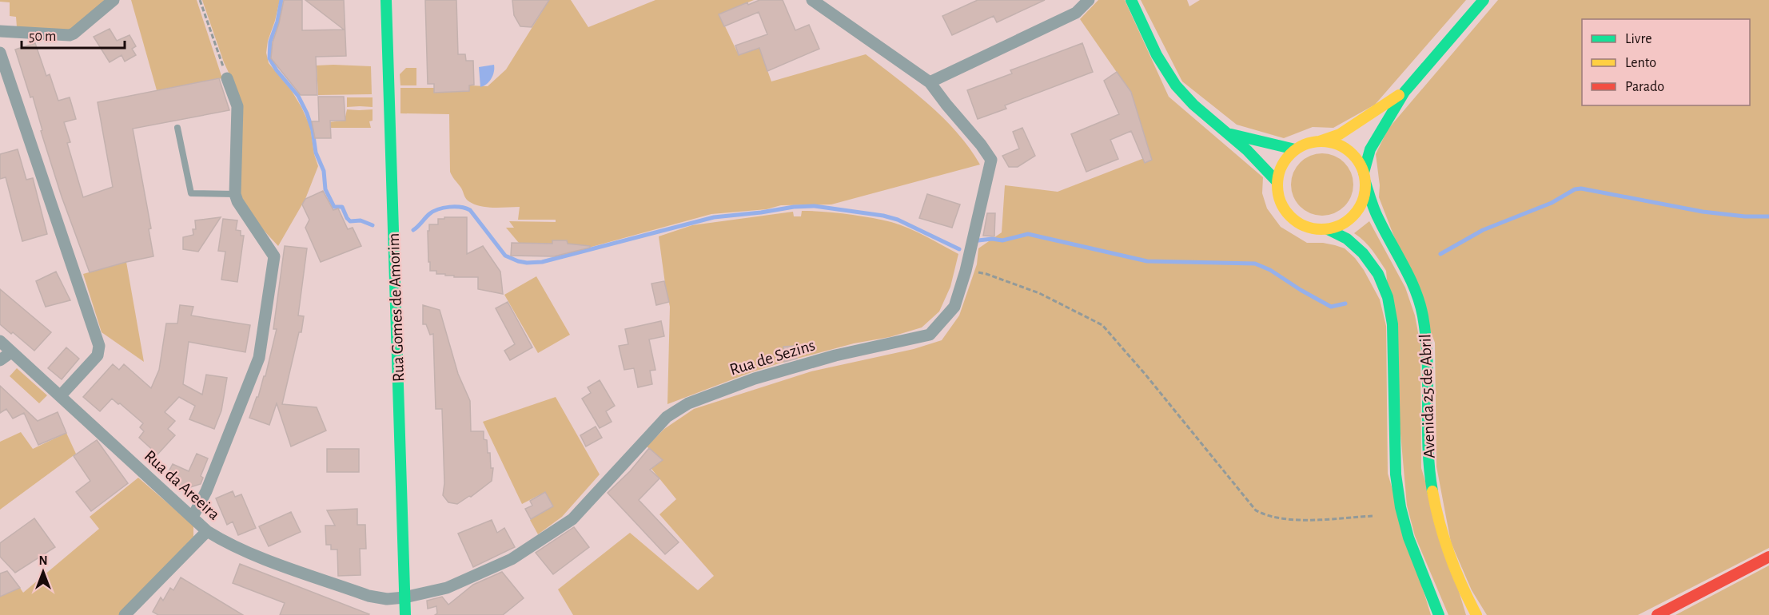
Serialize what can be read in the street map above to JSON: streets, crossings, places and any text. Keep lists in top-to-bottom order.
{
  "streets": {
    "main road": ["Rua Gomes de Amorim", "Avenida 25 de Abril"],
    "street": ["Rua de Sezins", "Rua da Areeira"]
  },
  "crossings": [
    ["Rua Gomes de Amorim", "Rua de Sezins"],
    ["Rua Gomes de Amorim", "Rua da Areeira"],
    ["Rua de Sezins", "Rua da Areeira"]
  ],
  "legend": ["Livre", "Lento", "Parado"],
  "scale_bar": "50 m",
  "north": "top"
}
